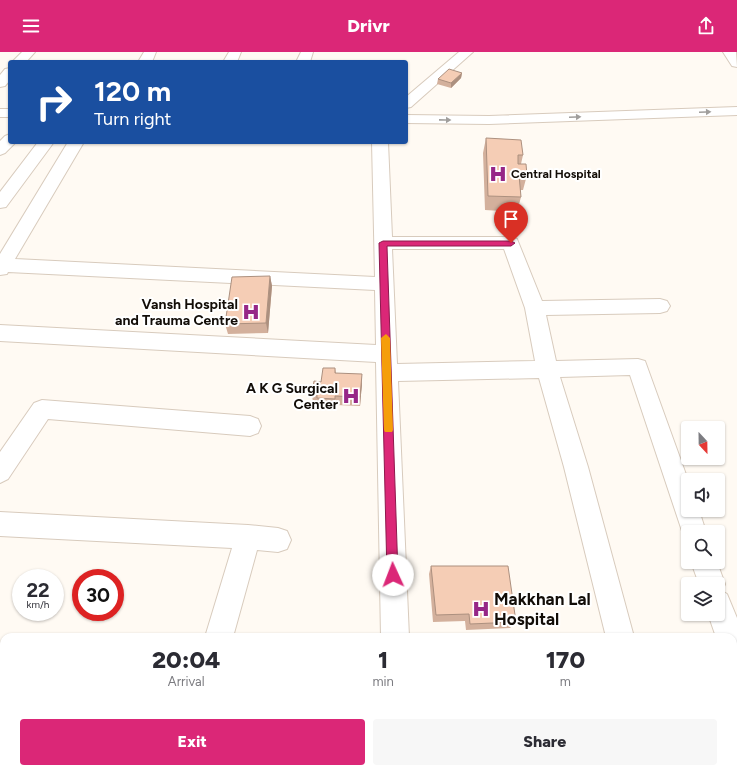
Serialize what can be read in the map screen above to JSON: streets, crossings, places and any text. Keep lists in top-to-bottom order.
{
  "places": {
    "hospital": [
      "Central Hospital",
      "Vansh Hospital and Trauma Centre",
      "A K G Surgical Center",
      "Makkhan Lal Hospital"
    ]
  },
  "north": "bottom",
  "page": {
    "header": "Drivr",
    "turn": ["120 m", "Turn right"],
    "speed": "22 km/h",
    "limit": "30",
    "eta": [
      "20:04",
      "Arrival",
      "1",
      "min",
      "170",
      "m"
    ],
    "buttons": ["Exit", "Share"]
  }
}
